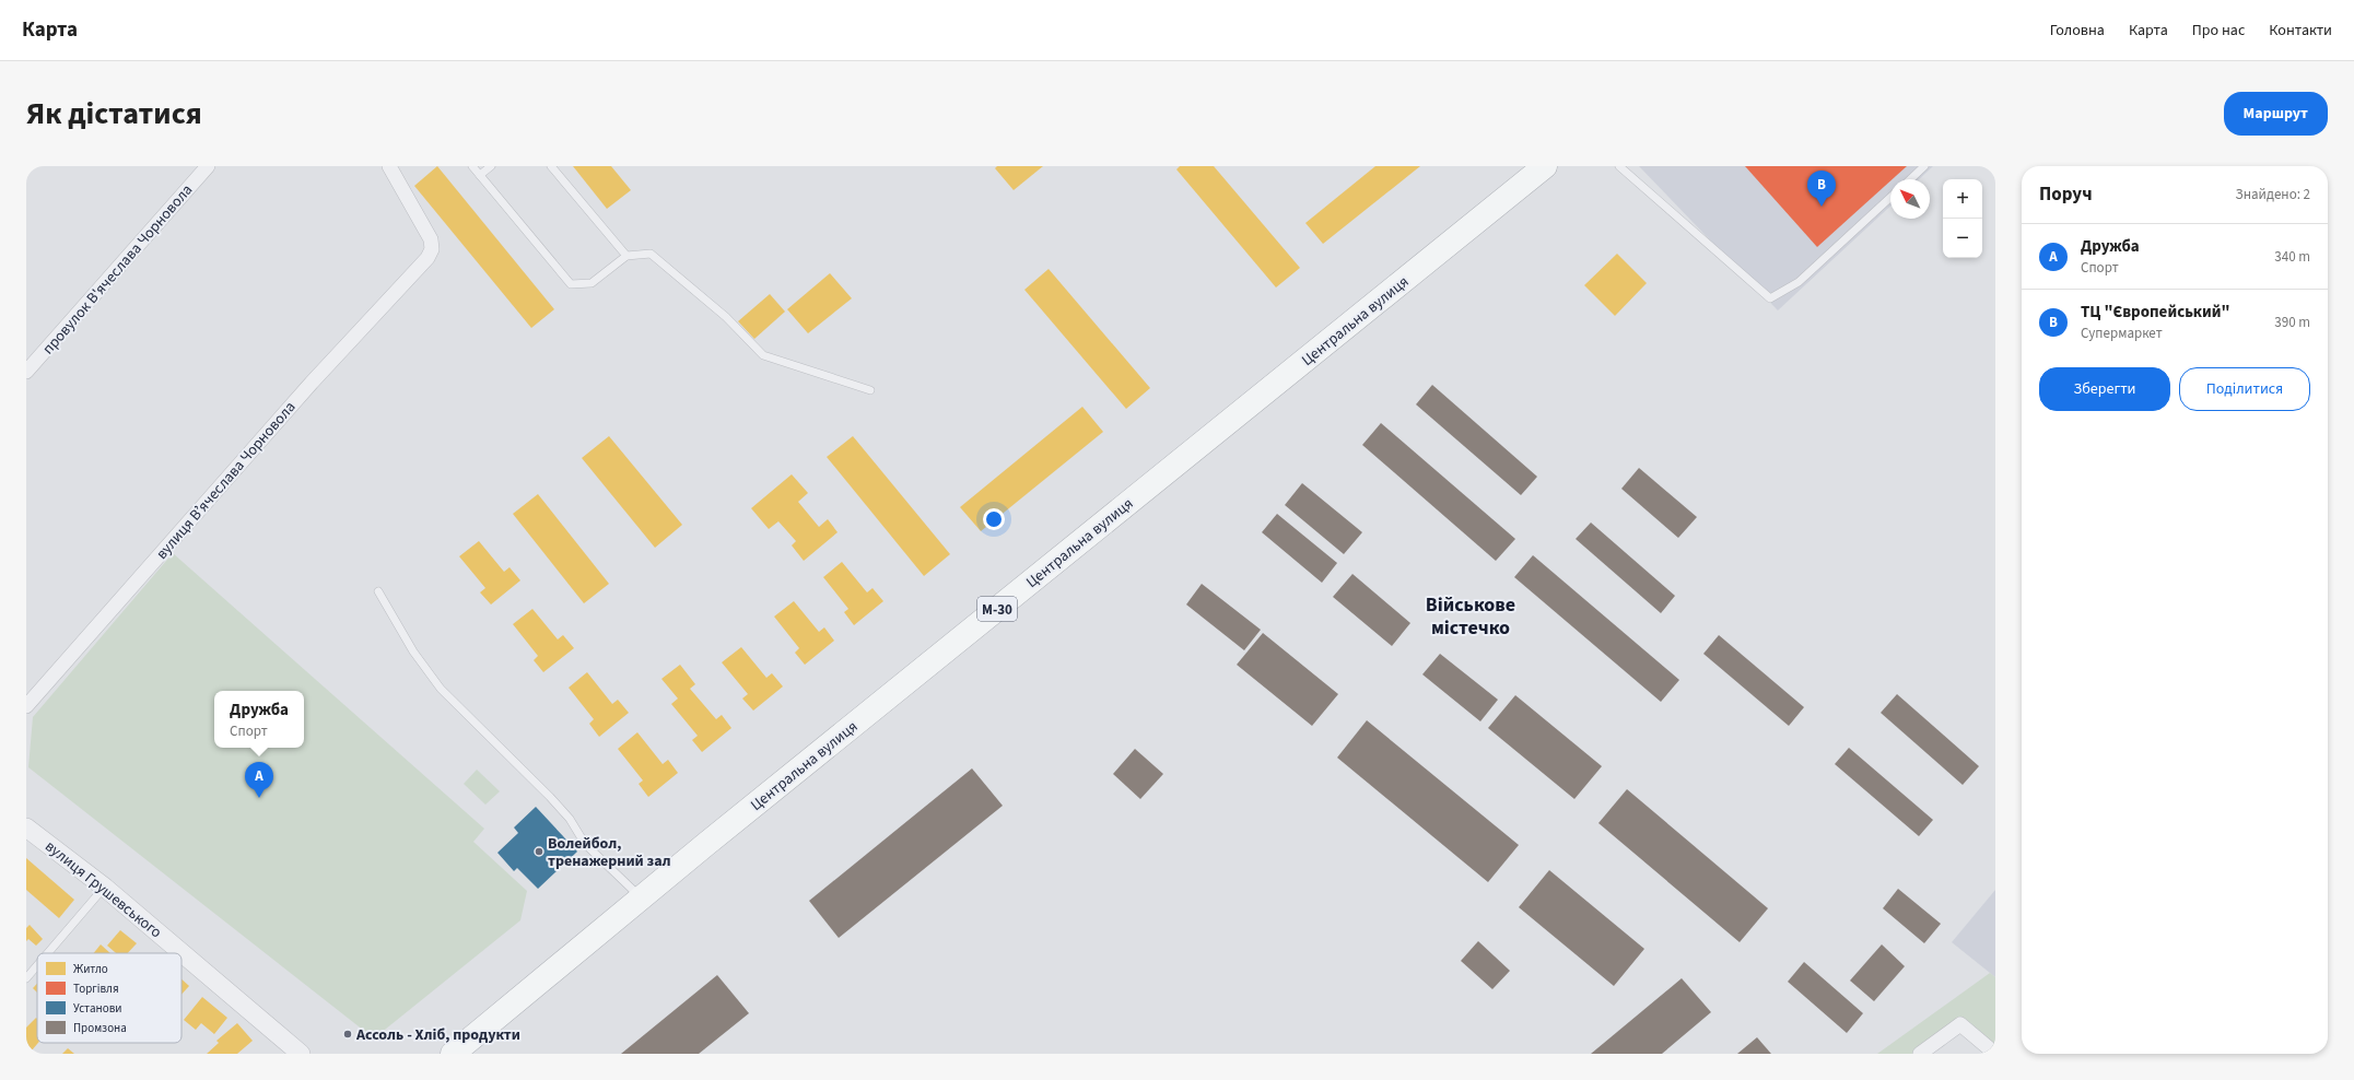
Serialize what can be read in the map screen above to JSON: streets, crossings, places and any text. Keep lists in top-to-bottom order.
{
  "streets": {
    "highway": ["Центральна вулиця", "М-30"],
    "street": ["провулок В'ячеслава Чорновола", "вулиця Вʼячеслава Чорновола", "вулиця Грушевського"]
  },
  "districts": ["Військове містечко"],
  "places": ["Волейбол, тренажерний зал", "Ассоль - Хліб, продукти"],
  "legend": [
    "Житло",
    "Торгівля",
    "Установи",
    "Промзона"
  ],
  "north": "top left",
  "page": {
    "header": "Карта",
    "nav": [
      "Головна",
      "Карта",
      "Про нас",
      "Контакти"
    ],
    "title": "Як дістатися",
    "buttons": [
      "Маршрут",
      ["Зберегти", "Поділитися"]
    ],
    "heading": ["Поруч", "Знайдено: 2"],
    "pins": ["B", "A"],
    "map_buttons": ["+", "−"],
    "list": [
      {
        "mark": "A",
        "name": "Дружба",
        "note": "Спорт",
        "value": "340 m"
      },
      {
        "mark": "B",
        "name": "ТЦ \"Європейський\"",
        "note": "Супермаркет",
        "value": "390 m"
      }
    ],
    "popup": ["Дружба", "Спорт"]
  }
}
